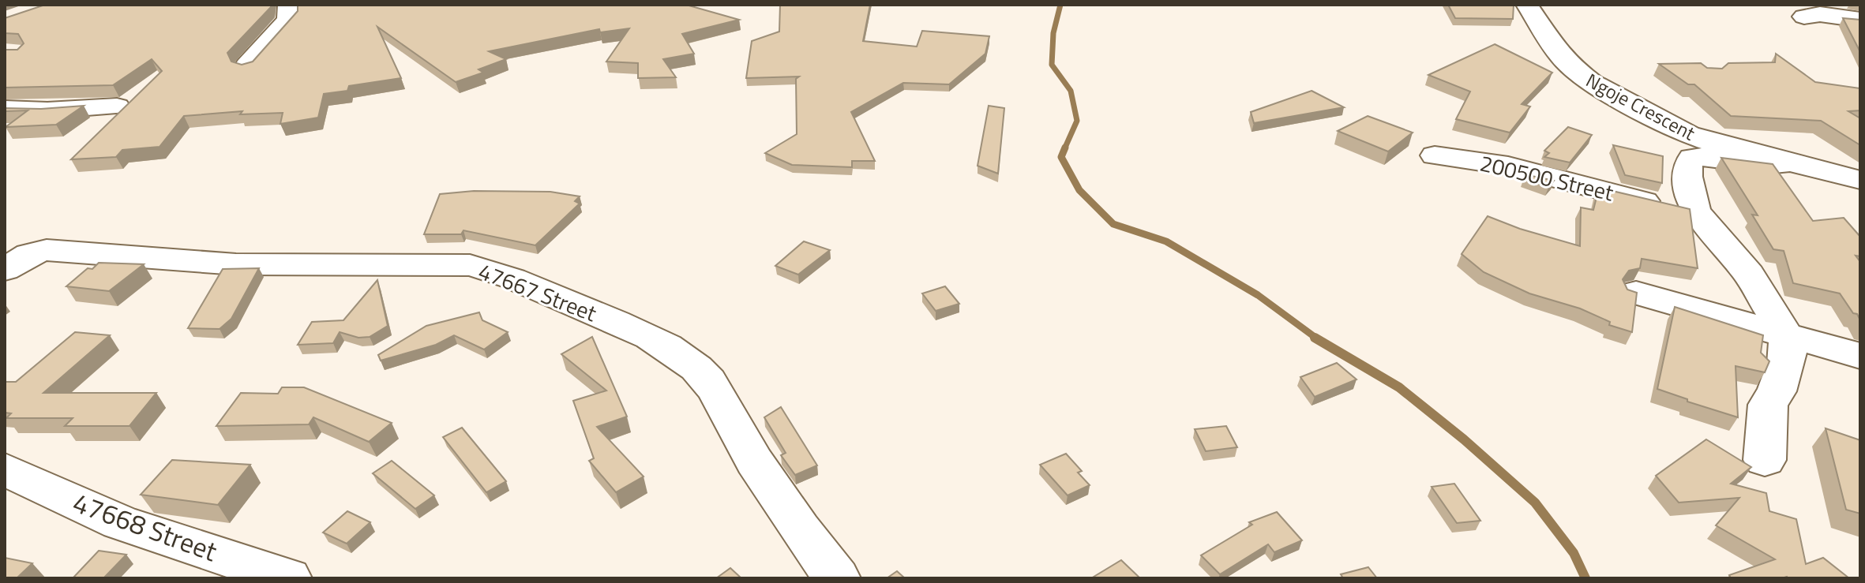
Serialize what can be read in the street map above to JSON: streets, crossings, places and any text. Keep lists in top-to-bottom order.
{
  "streets": {
    "street": [
      "Ngoje Crescent",
      "200500 Street",
      "47667 Street",
      "47668 Street"
    ]
  }
}
